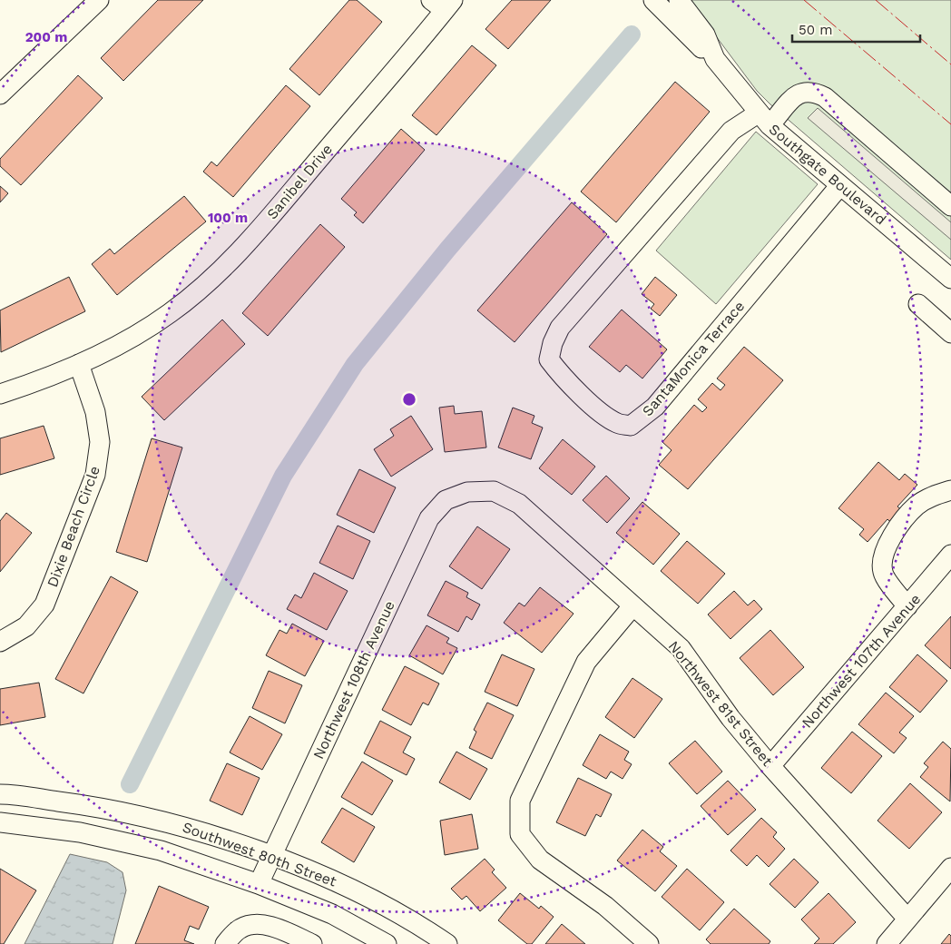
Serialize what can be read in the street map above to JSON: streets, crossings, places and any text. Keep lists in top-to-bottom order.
{
  "streets": {
    "street": [
      "Southgate Boulevard",
      "Sanibel Drive",
      "SantaMonica Terrace",
      "Dixie Beach Circle",
      "Northwest 107th Avenue",
      "Northwest 108th Avenue",
      "Northwest 81st Street",
      "Southwest 80th Street"
    ]
  },
  "crossings": [
    ["Southgate Boulevard", "SantaMonica Terrace"],
    ["Sanibel Drive", "Dixie Beach Circle"],
    ["Northwest 107th Avenue", "Northwest 81st Street"],
    ["Northwest 108th Avenue", "Northwest 81st Street"],
    ["Northwest 108th Avenue", "Southwest 80th Street"]
  ],
  "scale_bar": "50 m",
  "rings": ["200 m", "100 m"]
}
